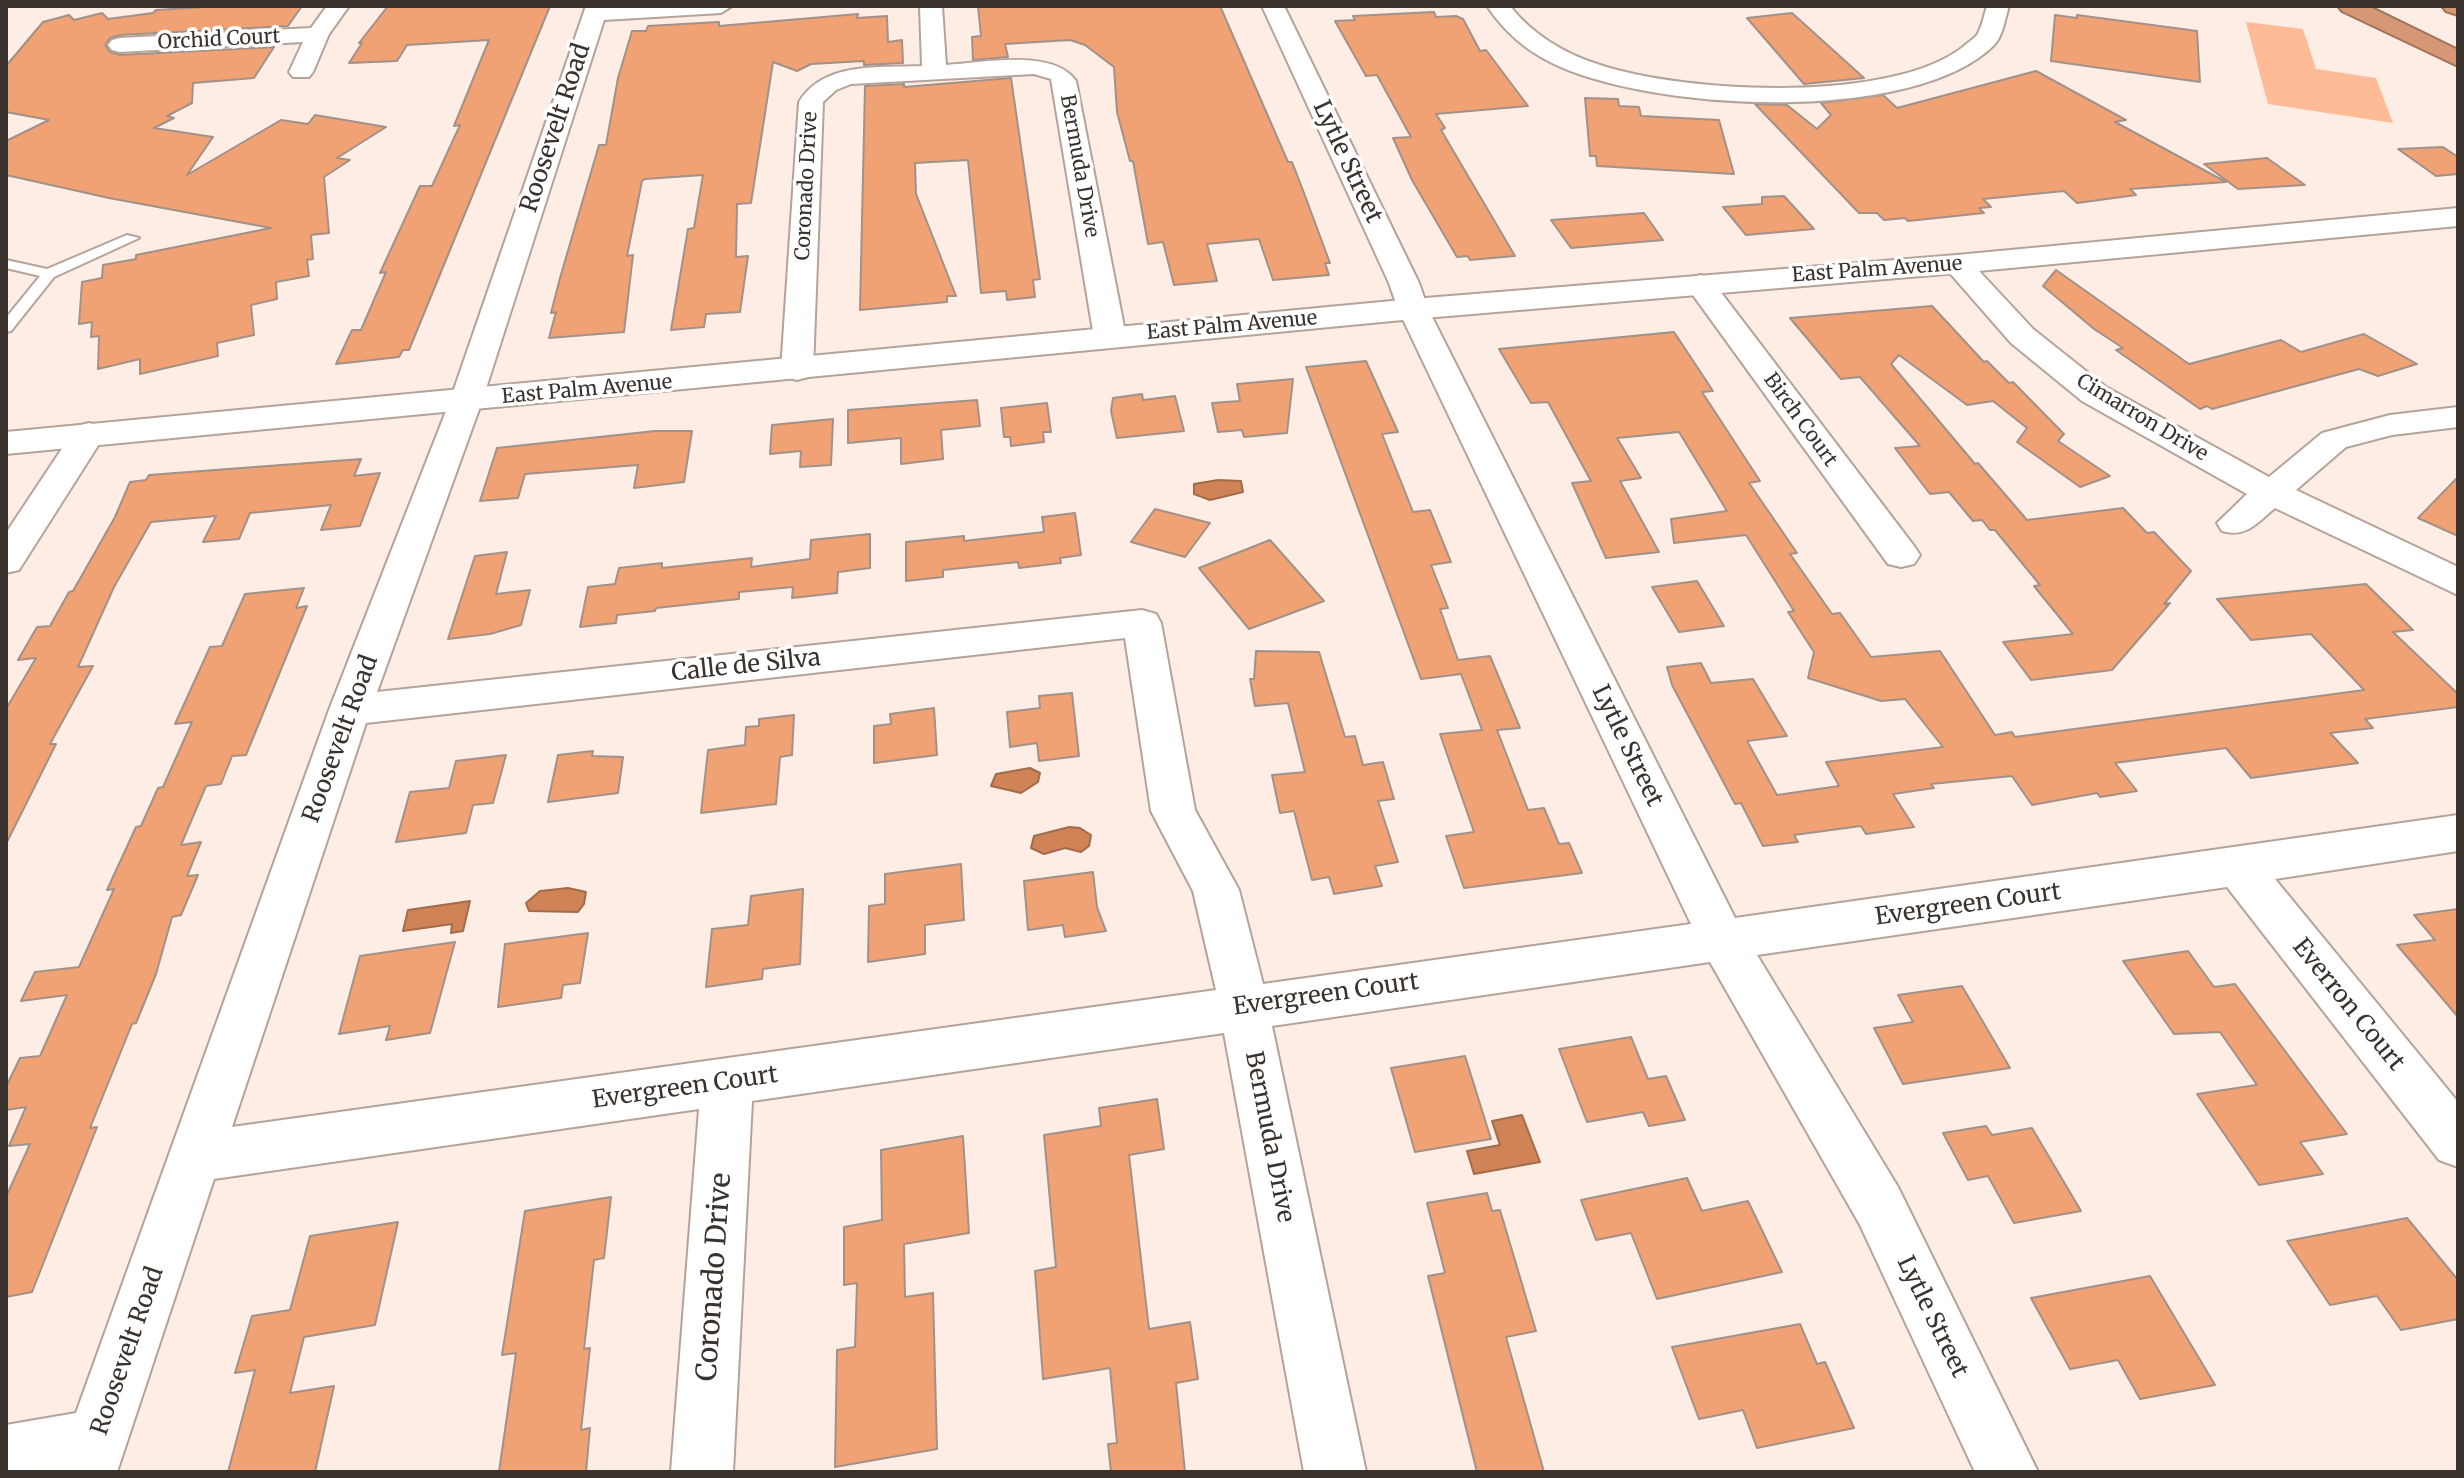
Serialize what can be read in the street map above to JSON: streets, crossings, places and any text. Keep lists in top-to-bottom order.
{
  "streets": {
    "street": [
      "Orchid Court",
      "Roosevelt Road",
      "Lytle Street",
      "Bermuda Drive",
      "Coronado Drive",
      "East Palm Avenue",
      "Cimarron Drive",
      "Birch Court",
      "Calle de Silva",
      "Evergreen Court",
      "Everron Court"
    ]
  },
  "crossings": [
    ["Roosevelt Road", "East Palm Avenue"],
    ["Roosevelt Road", "Calle de Silva"],
    ["Roosevelt Road", "Evergreen Court"],
    ["Lytle Street", "East Palm Avenue"],
    ["Lytle Street", "Evergreen Court"],
    ["Bermuda Drive", "Coronado Drive"],
    ["Bermuda Drive", "East Palm Avenue"],
    ["Bermuda Drive", "Calle de Silva"],
    ["Bermuda Drive", "Evergreen Court"],
    ["Coronado Drive", "East Palm Avenue"],
    ["Coronado Drive", "Evergreen Court"],
    ["East Palm Avenue", "Cimarron Drive"],
    ["East Palm Avenue", "Birch Court"],
    ["Evergreen Court", "Everron Court"]
  ]
}
